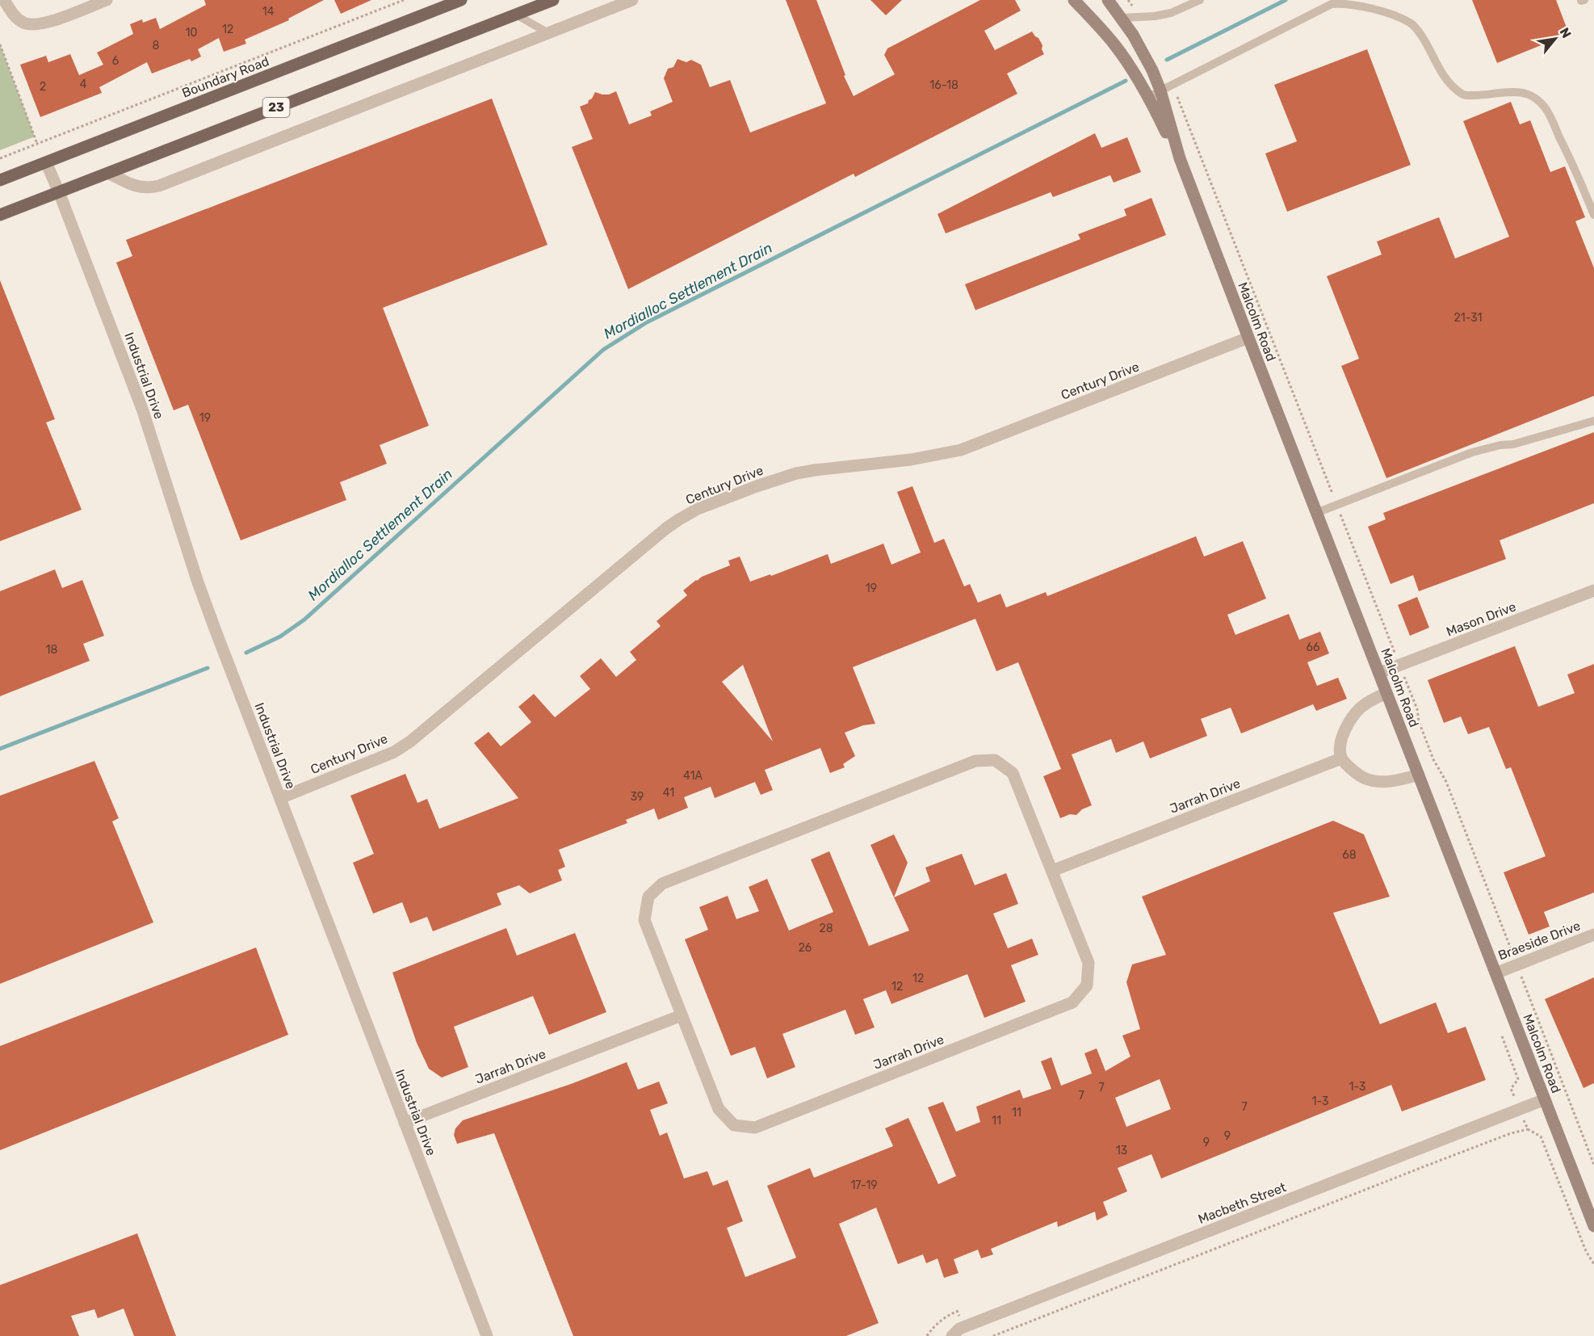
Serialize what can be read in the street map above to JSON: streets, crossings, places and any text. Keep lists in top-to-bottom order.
{
  "streets": {
    "main road": ["Boundary Road", "23"],
    "street": [
      "Malcolm Road",
      "Industrial Drive",
      "Century Drive",
      "Mason Drive",
      "Jarrah Drive",
      "Braeside Drive",
      "Macbeth Street"
    ]
  },
  "crossings": [
    ["Boundary Road", "Industrial Drive"],
    ["23", "Industrial Drive"],
    ["Malcolm Road", "Century Drive"],
    ["Malcolm Road", "Mason Drive"],
    ["Malcolm Road", "Braeside Drive"],
    ["Malcolm Road", "Macbeth Street"],
    ["Industrial Drive", "Century Drive"],
    ["Industrial Drive", "Jarrah Drive"]
  ],
  "water": ["Mordialloc Settlement Drain"],
  "house_numbers": [
    "14",
    "12",
    "10",
    "8",
    "6",
    "4",
    "16-18",
    "2",
    "21-31",
    "19",
    "19",
    "66",
    "18",
    "41A",
    "41",
    "39",
    "68",
    "28",
    "26",
    "12",
    "12",
    "1-3",
    "7",
    "7",
    "1-3",
    "7",
    "11",
    "11",
    "9",
    "9",
    "13",
    "17-19"
  ],
  "north": "top right"
}
